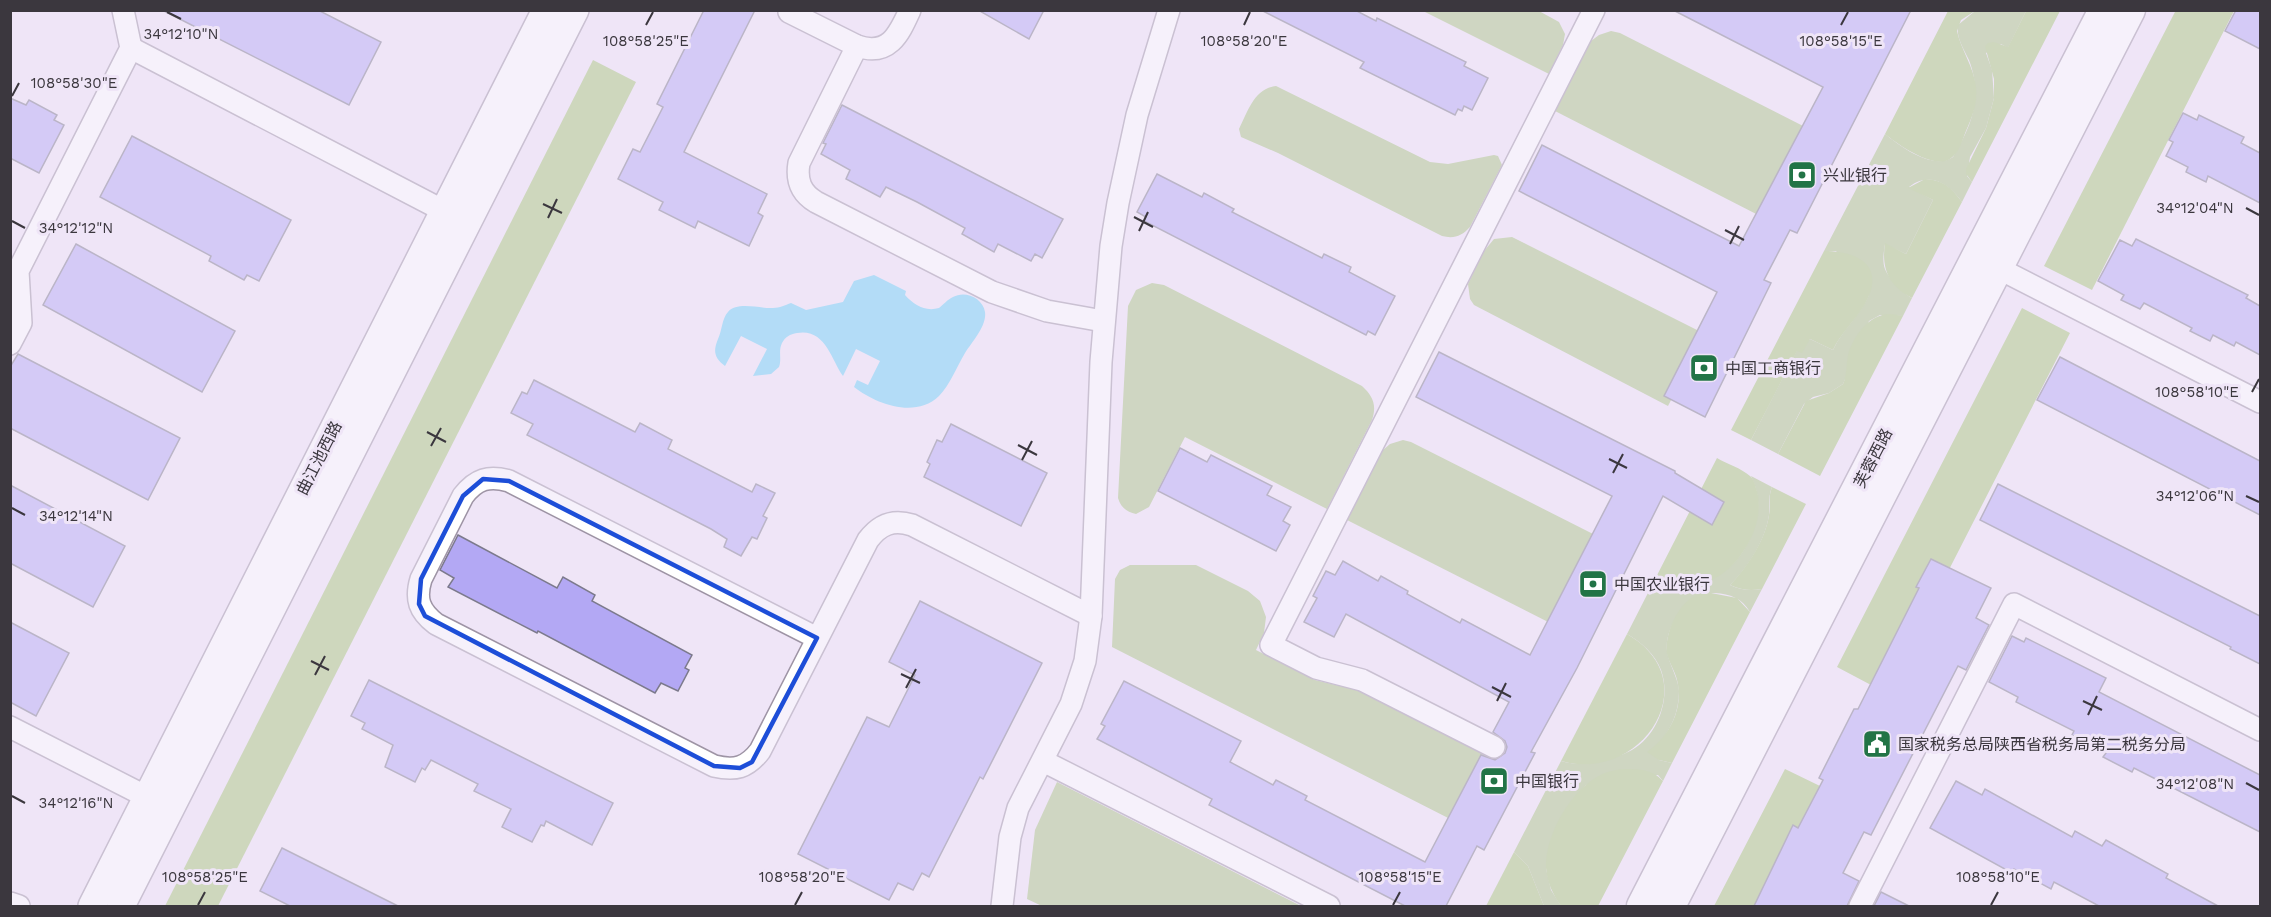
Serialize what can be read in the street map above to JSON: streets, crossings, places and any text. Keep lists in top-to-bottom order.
{
  "streets": {
    "main road": ["芙蓉西路"],
    "street": ["曲江池西路"]
  },
  "places": {
    "bank": [
      "兴业银行",
      "中国工商银行",
      "中国农业银行",
      "中国银行"
    ],
    "public building": ["国家税务总局陕西省税务局第二税务分局"]
  },
  "coordinates": [
    "34°12'10\"N",
    "108°58'25\"E",
    "108°58'20\"E",
    "108°58'15\"E",
    "108°58'30\"E",
    "34°12'04\"N",
    "34°12'12\"N",
    "108°58'10\"E",
    "34°12'06\"N",
    "34°12'14\"N",
    "34°12'08\"N",
    "34°12'16\"N"
  ]
}
